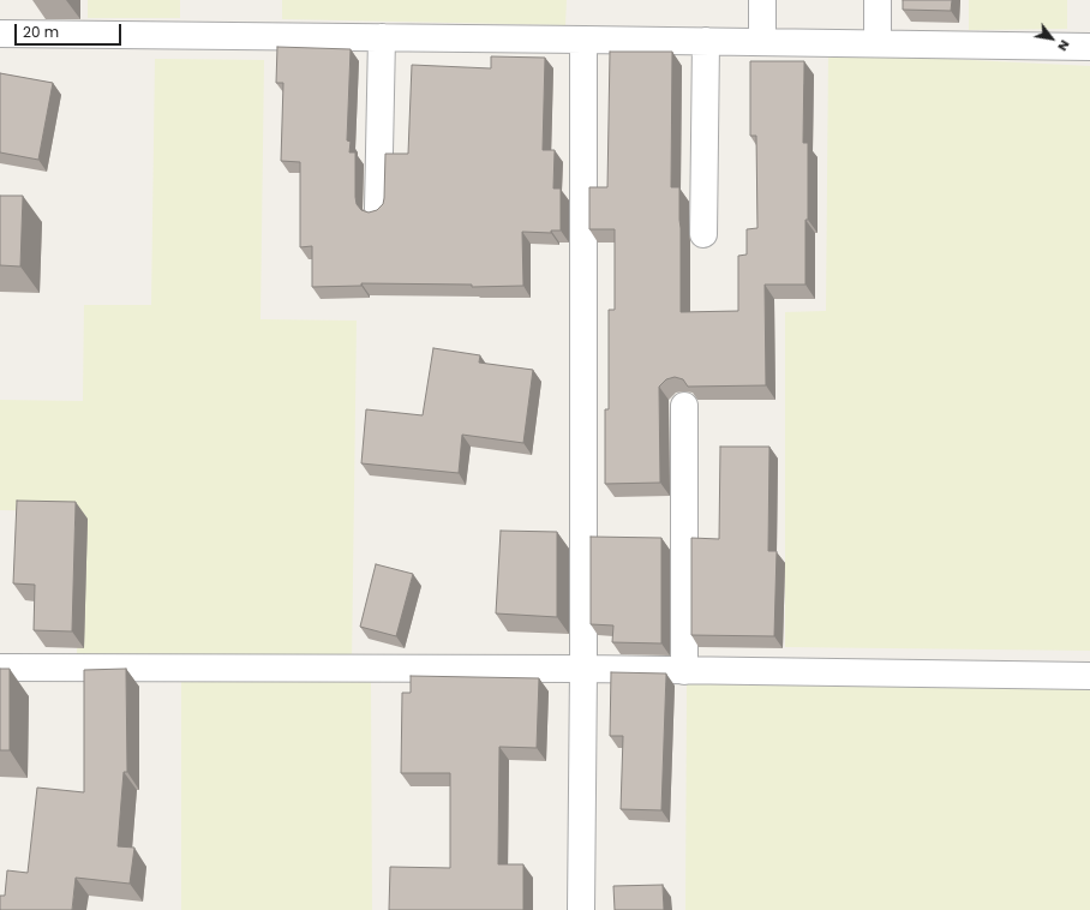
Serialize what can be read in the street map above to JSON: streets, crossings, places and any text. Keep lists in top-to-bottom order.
{
  "scale_bar": "20 m",
  "north": "bottom right"
}
